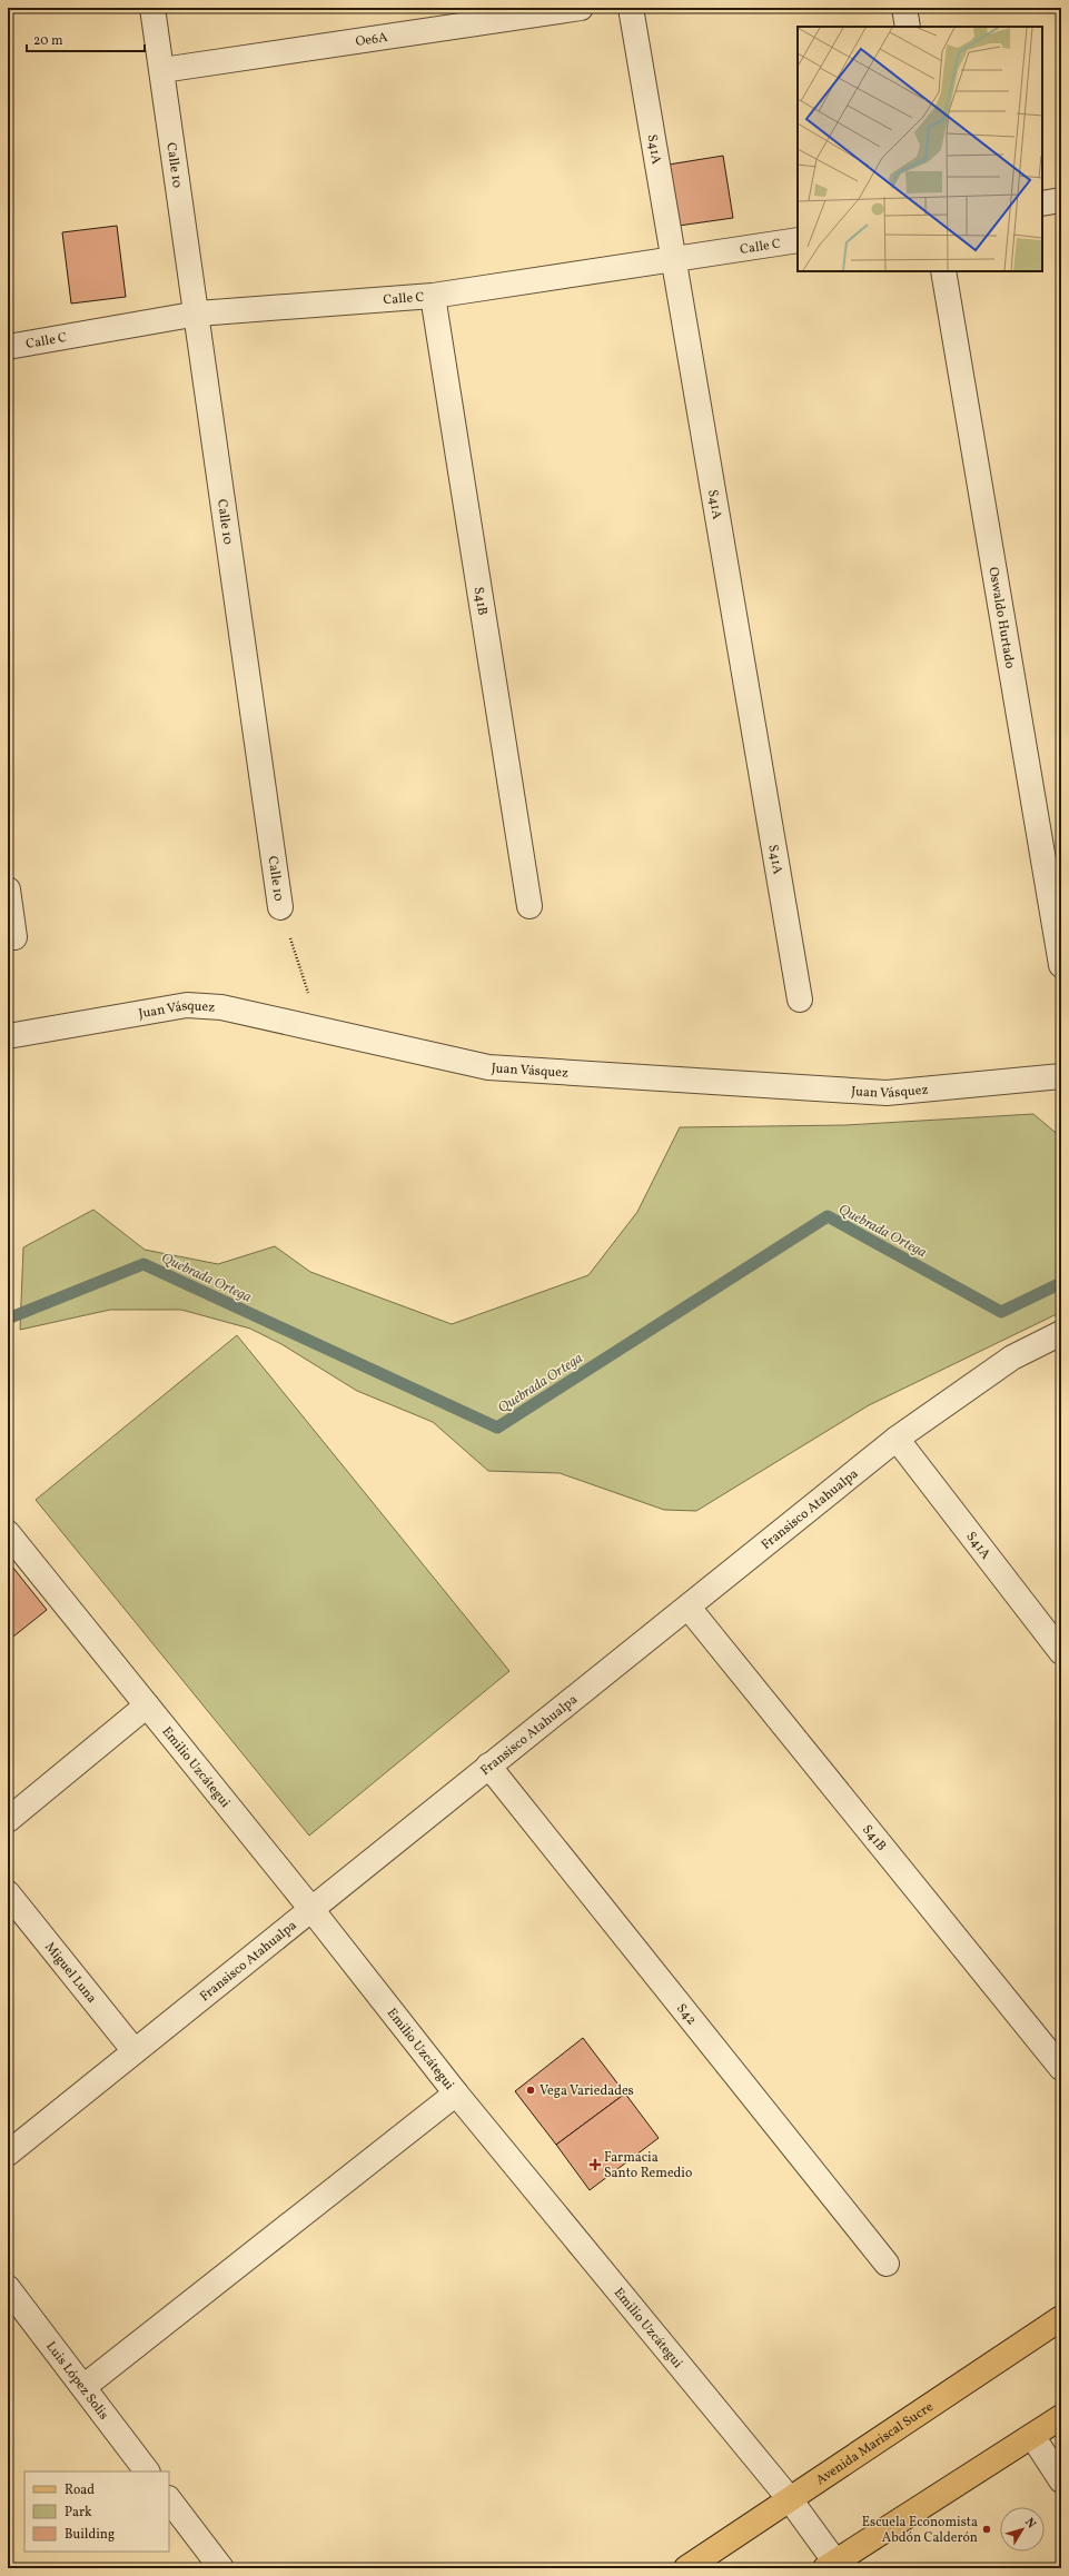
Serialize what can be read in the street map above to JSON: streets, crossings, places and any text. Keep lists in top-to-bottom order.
{
  "streets": {
    "main road": ["Avenida Mariscal Sucre"],
    "street": [
      "Oe6A",
      "S41A",
      "Calle 10",
      "Calle C",
      "S41B",
      "Oswaldo Hurtado",
      "Juan Vásquez",
      "Fransisco Atahualpa",
      "Emilio Uzcátegui",
      "Miguel Luna",
      "S42",
      "Luis López Solis"
    ]
  },
  "crossings": [
    ["Oe6A", "Calle 10"],
    ["S41A", "Calle C"],
    ["S41A", "Fransisco Atahualpa"],
    ["Calle 10", "Calle C"],
    ["Calle 10", "Juan Vásquez"],
    ["Calle C", "S41B"],
    ["S41B", "Fransisco Atahualpa"],
    ["Fransisco Atahualpa", "Emilio Uzcátegui"],
    ["Fransisco Atahualpa", "Miguel Luna"],
    ["Fransisco Atahualpa", "S42"],
    ["Emilio Uzcátegui", "Avenida Mariscal Sucre"]
  ],
  "water": ["Quebrada Ortega"],
  "places": {
    "other": ["Vega Variedades", "Escuela Economista Abdón Calderón"],
    "health": ["Farmacia Santo Remedio"]
  },
  "legend": ["Road", "Park", "Building"],
  "scale_bar": "20 m",
  "north": "top right"
}
